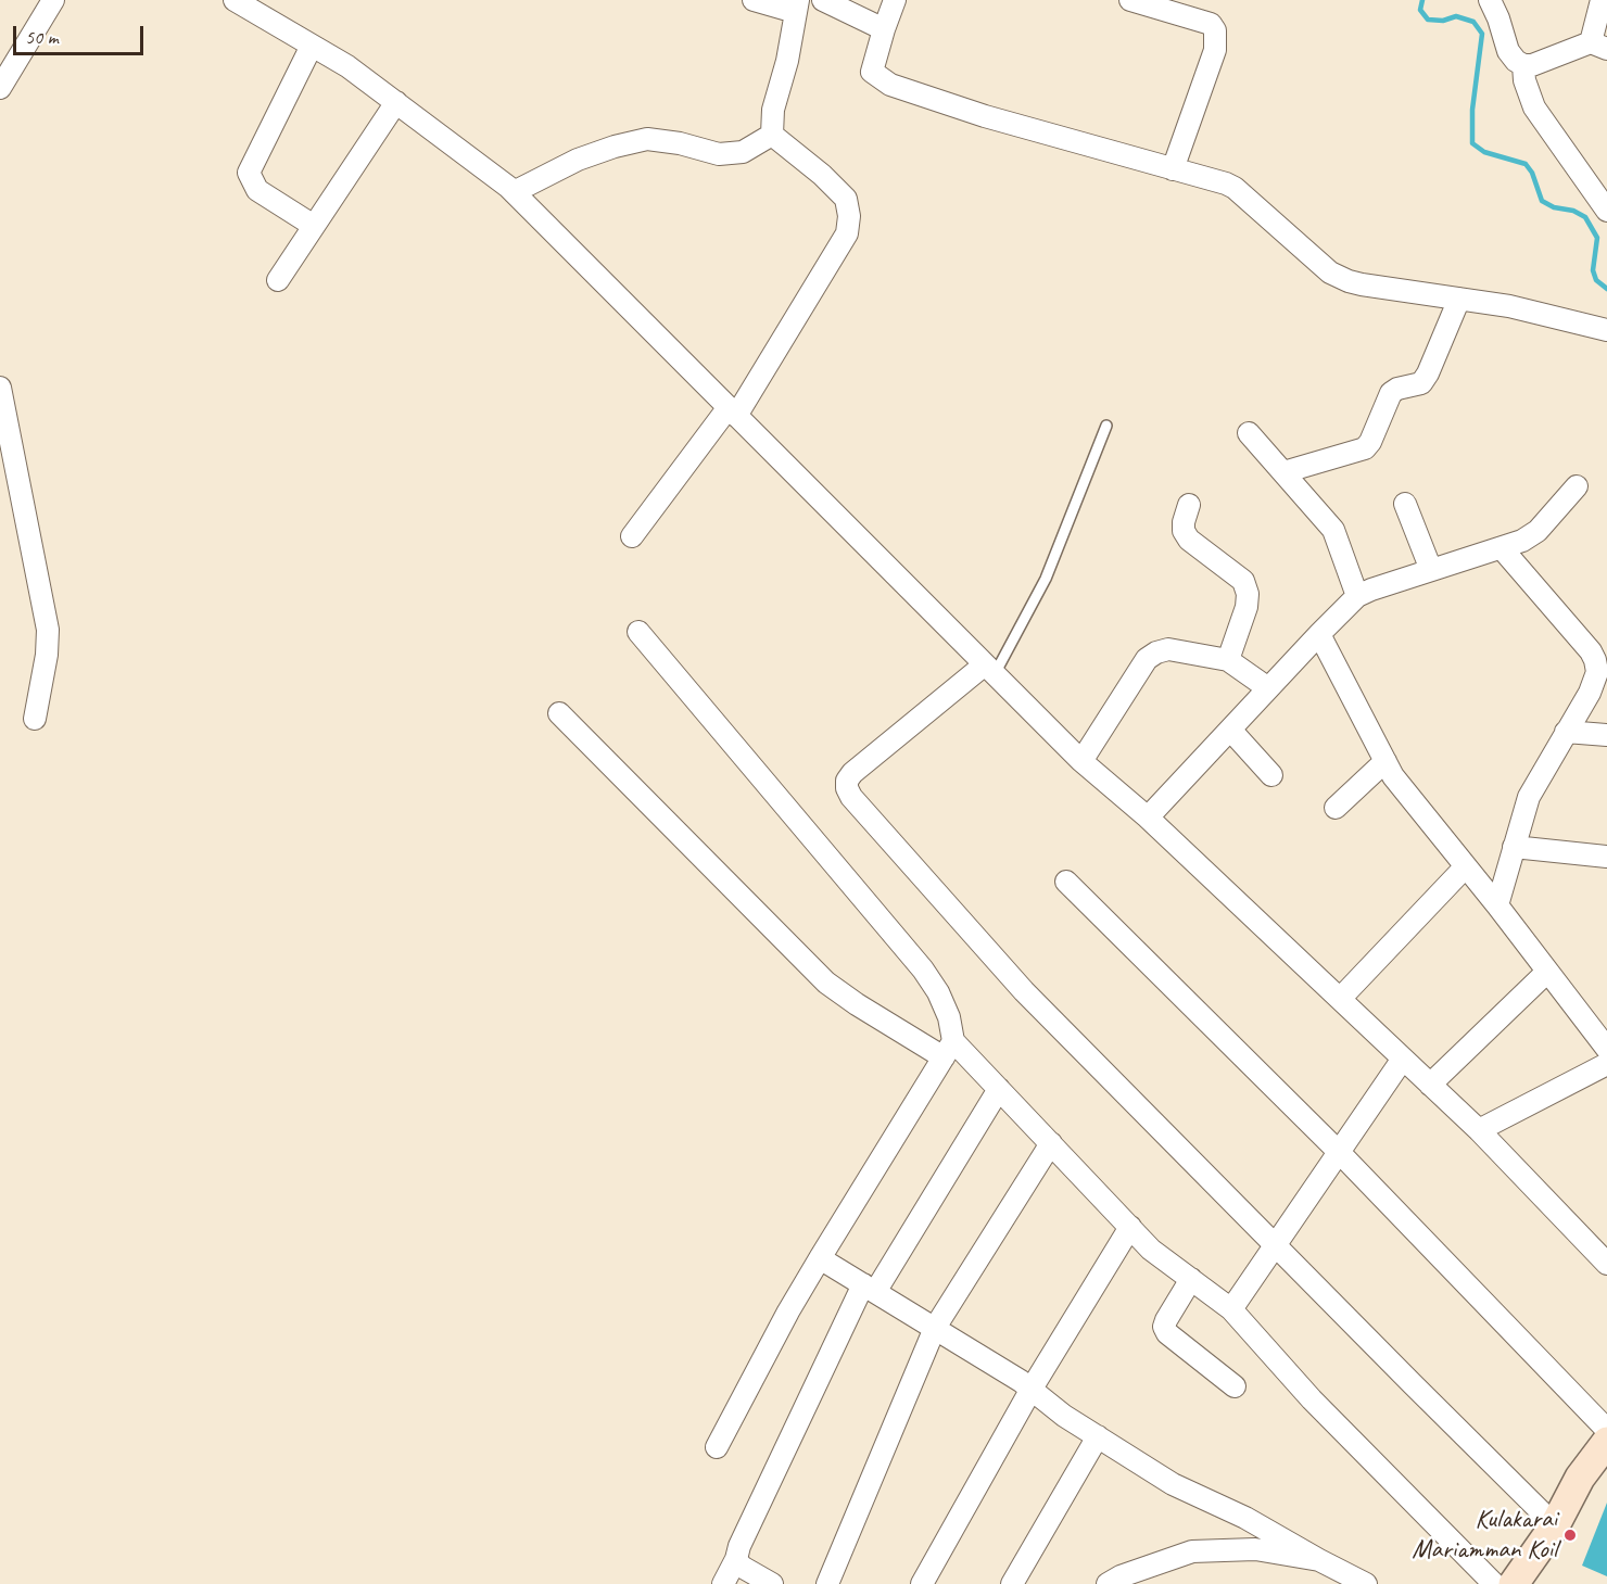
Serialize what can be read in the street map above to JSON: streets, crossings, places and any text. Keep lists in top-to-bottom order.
{
  "places": ["Kulakarai Mariamman Koil"],
  "scale_bar": "50 m"
}
